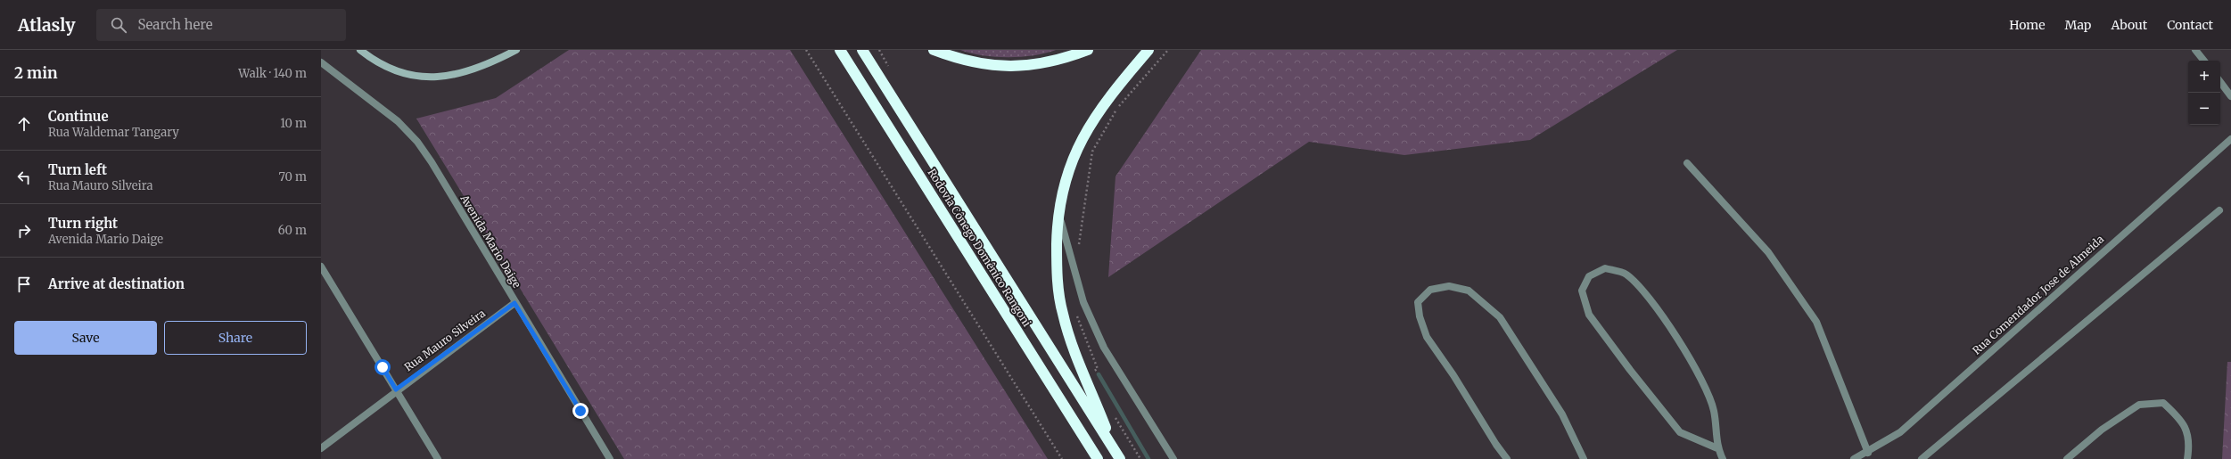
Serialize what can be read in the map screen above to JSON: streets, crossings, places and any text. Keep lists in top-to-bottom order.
{
  "streets": {
    "highway": ["Rodovia Cônego Domênico Rangoni"],
    "street": ["Avenida Mario Daige", "Rua Comendador Jose de Almeida", "Rua Mauro Silveira"]
  },
  "crossings": [
    ["Avenida Mario Daige", "Rua Mauro Silveira"]
  ],
  "page": {
    "header": "Atlasly",
    "search": "Search here",
    "nav": [
      "Home",
      "Map",
      "About",
      "Contact"
    ],
    "heading": ["2 min", "Walk · 140 m"],
    "map_buttons": ["+", "−"],
    "list": [
      ["Continue", "Rua Waldemar Tangary", "10 m"],
      ["Turn left", "Rua Mauro Silveira", "70 m"],
      ["Turn right", "Avenida Mario Daige", "60 m"],
      "Arrive at destination"
    ],
    "buttons": ["Save", "Share"]
  }
}
